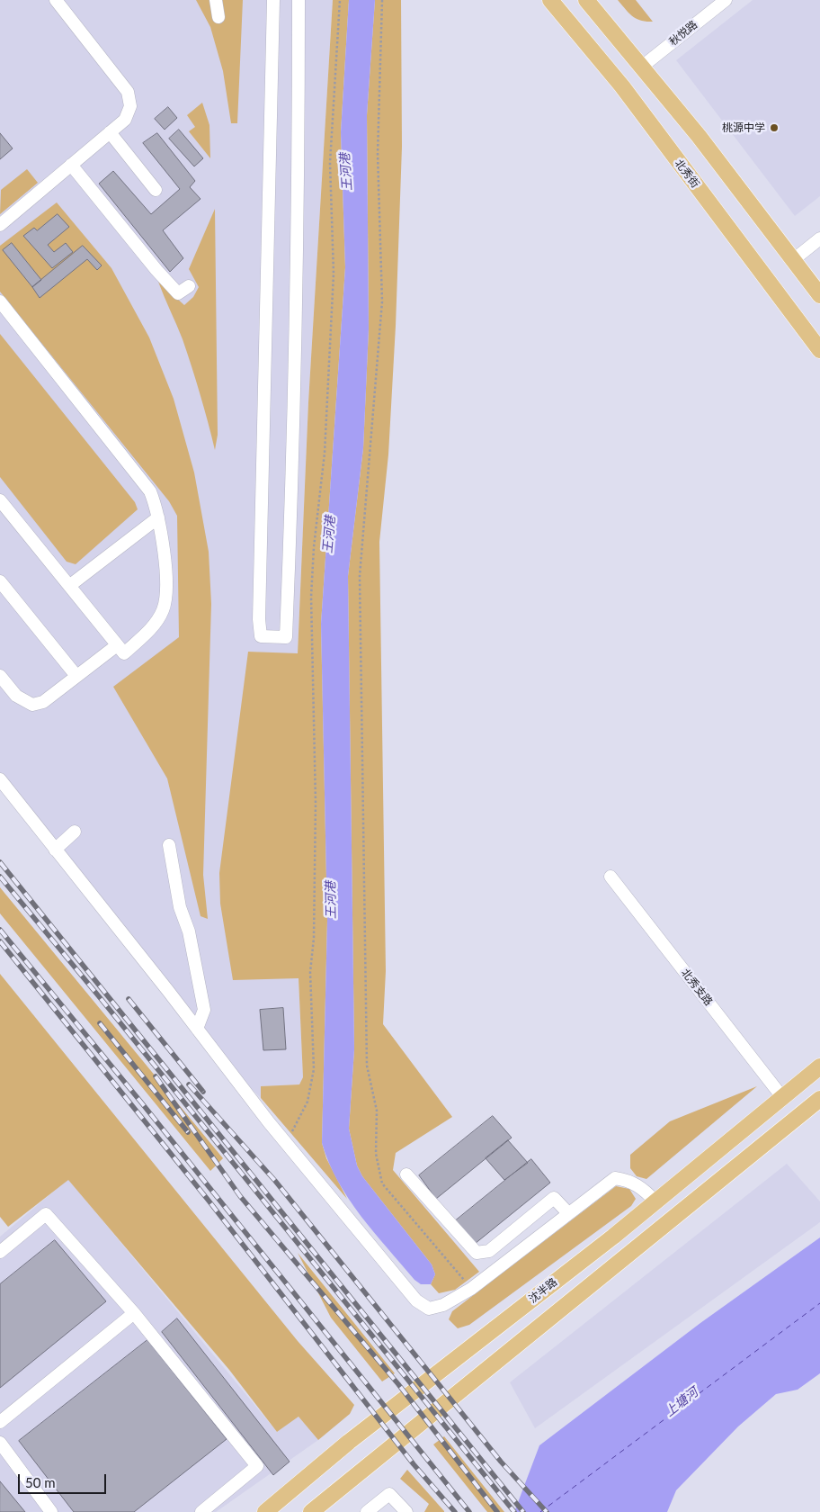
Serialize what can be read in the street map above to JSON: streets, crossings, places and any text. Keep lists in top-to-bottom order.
{
  "streets": {
    "main road": ["北秀街", "沈半路"],
    "street": ["秋悦路", "北秀支路"]
  },
  "crossings": [
    ["北秀支路", "沈半路"]
  ],
  "water": ["王河港", "上塘河"],
  "places": ["桃源中学"],
  "scale_bar": "50 m"
}
